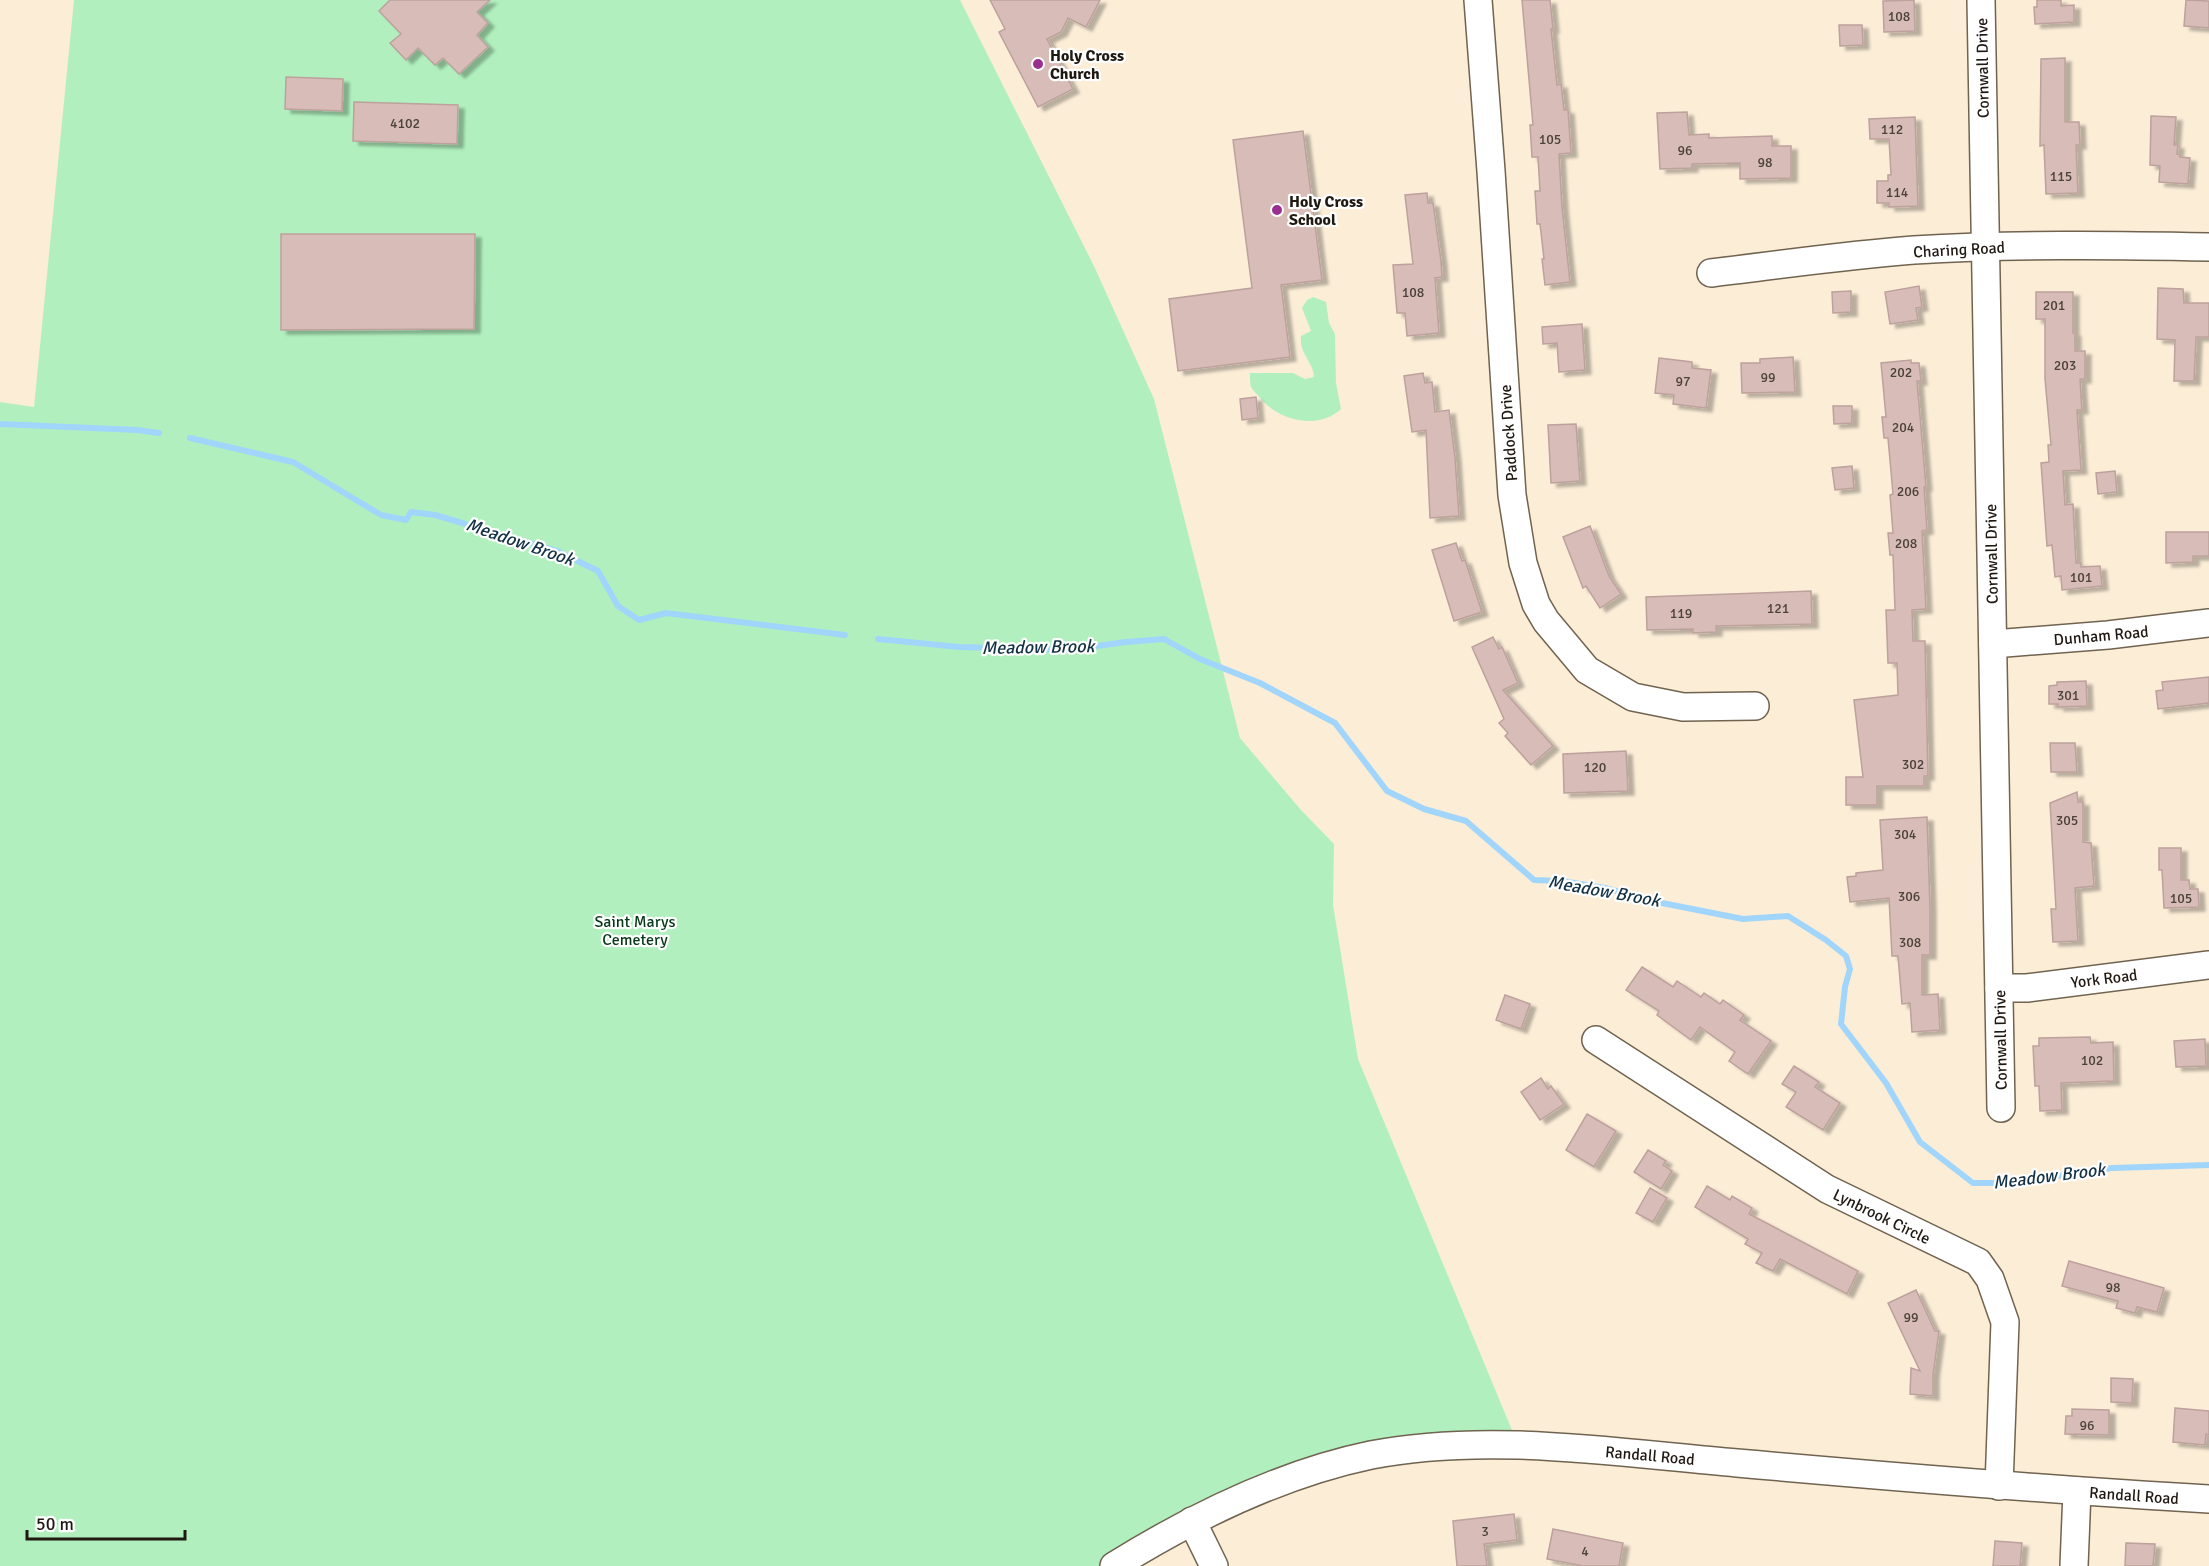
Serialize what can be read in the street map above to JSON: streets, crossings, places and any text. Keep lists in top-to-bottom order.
{
  "streets": {
    "street": [
      "Cornwall Drive",
      "Charing Road",
      "Paddock Drive",
      "Dunham Road",
      "York Road",
      "Lynbrook Circle",
      "Randall Road"
    ]
  },
  "crossings": [
    ["Cornwall Drive", "Charing Road"],
    ["Cornwall Drive", "Dunham Road"],
    ["Cornwall Drive", "York Road"],
    ["Lynbrook Circle", "Randall Road"]
  ],
  "water": ["Meadow Brook"],
  "parks": ["Saint Marys Cemetery"],
  "places": ["Holy Cross Church", "Holy Cross School"],
  "house_numbers": [
    "108",
    "4102",
    "112",
    "105",
    "96",
    "98",
    "115",
    "114",
    "108",
    "201",
    "203",
    "202",
    "99",
    "97",
    "204",
    "206",
    "208",
    "101",
    "121",
    "119",
    "301",
    "302",
    "120",
    "305",
    "304",
    "306",
    "105",
    "308",
    "102",
    "98",
    "99",
    "96",
    "3",
    "4"
  ],
  "scale_bar": "50 m"
}
